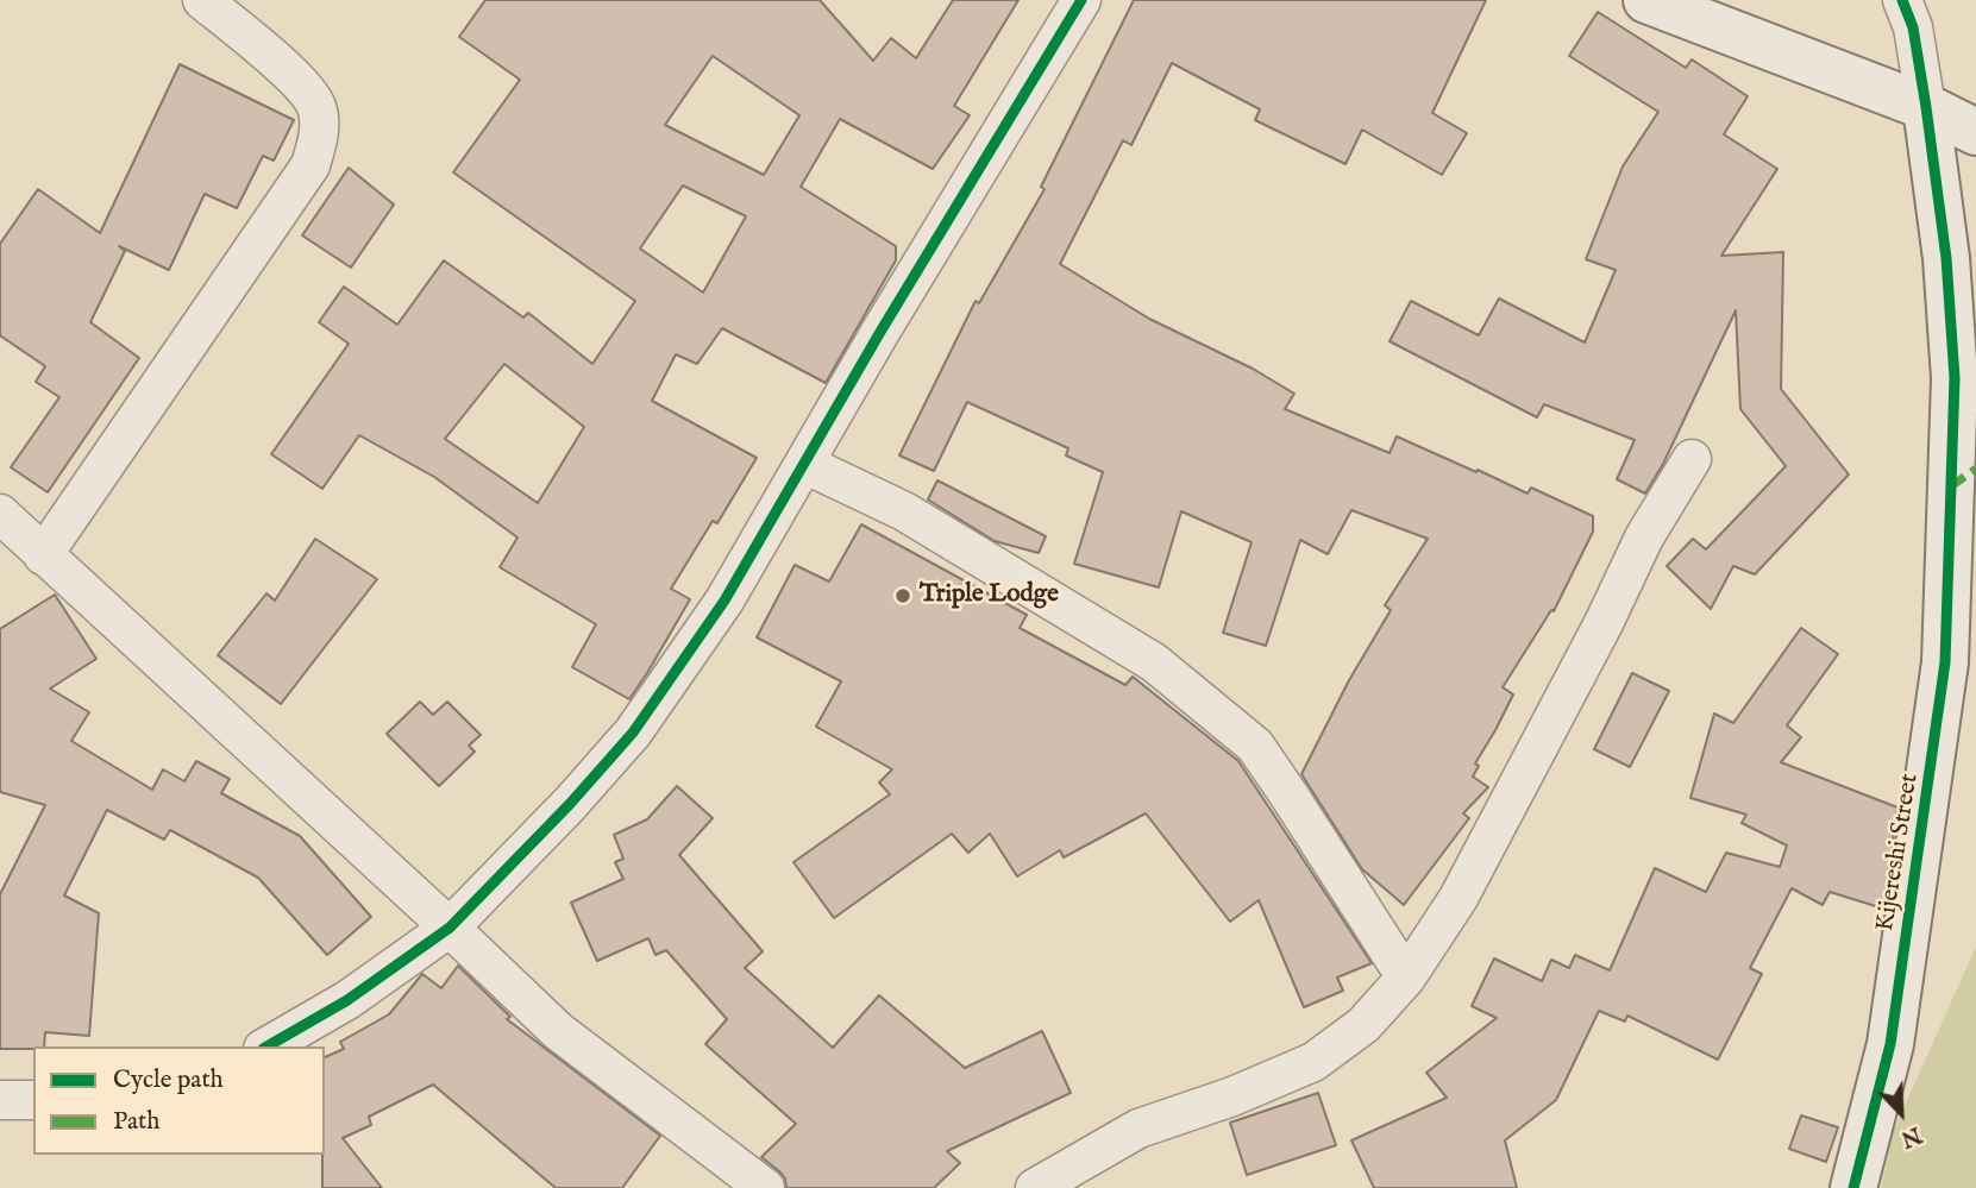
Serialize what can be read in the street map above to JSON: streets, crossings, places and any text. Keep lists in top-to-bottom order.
{
  "streets": {
    "street": ["Kijereshi Street"]
  },
  "places": ["Triple Lodge"],
  "legend": ["Cycle path", "Path"],
  "north": "bottom right"
}
